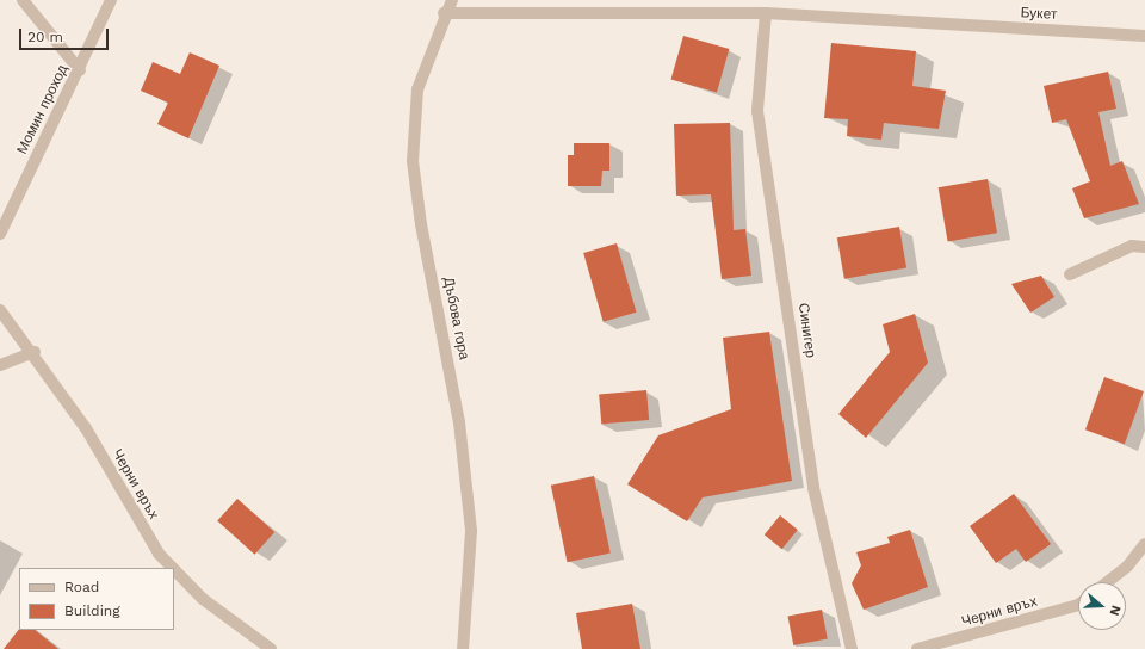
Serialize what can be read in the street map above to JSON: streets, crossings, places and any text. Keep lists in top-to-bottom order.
{
  "streets": {
    "street": [
      "Букет",
      "Момин проход",
      "Дъбова гора",
      "Синигер",
      "Черни връх"
    ]
  },
  "crossings": [
    ["Букет", "Дъбова гора"],
    ["Букет", "Синигер"]
  ],
  "legend": ["Road", "Building"],
  "scale_bar": "20 m",
  "north": "right"
}
